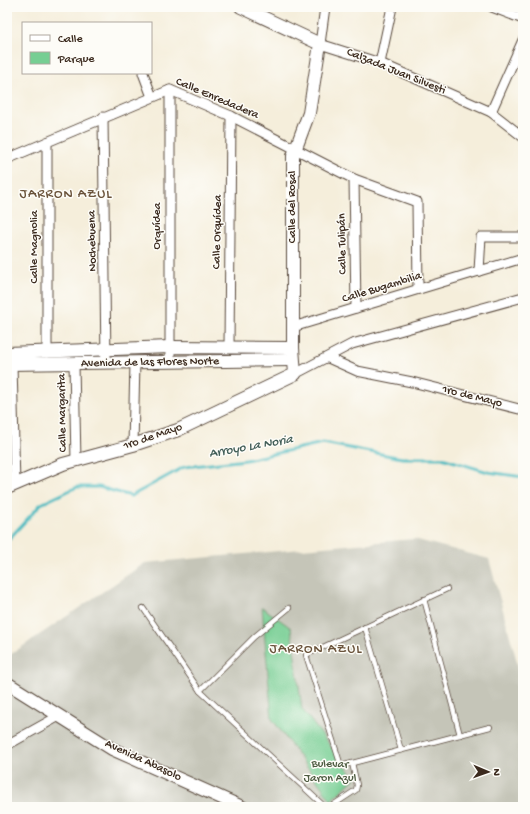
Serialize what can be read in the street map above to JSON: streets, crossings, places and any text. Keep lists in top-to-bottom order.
{
  "streets": {
    "street": [
      "Calzada Juan Silvesti",
      "Calle Enredadera",
      "Calle del Rosal",
      "Orquídea",
      "Calle Orquídea",
      "Nochebuena",
      "Calle Tulipán",
      "Calle Magnolia",
      "Calle Bugambilia",
      "Avenida de las Flores Norte",
      "1ro de Mayo",
      "Calle Margarita",
      "Avenida Abasolo"
    ]
  },
  "crossings": [
    ["Calzada Juan Silvesti", "Calle del Rosal"],
    ["Calle Enredadera", "Calle del Rosal"],
    ["Calle Enredadera", "Orquídea"],
    ["Calle Enredadera", "Calle Orquídea"],
    ["Calle Enredadera", "Nochebuena"],
    ["Calle Enredadera", "Calle Tulipán"],
    ["Calle Enredadera", "Calle Magnolia"],
    ["Calle Enredadera", "Calle Bugambilia"],
    ["Calle del Rosal", "Calle Bugambilia"],
    ["Calle del Rosal", "Avenida de las Flores Norte"],
    ["Calle del Rosal", "1ro de Mayo"],
    ["Orquídea", "Avenida de las Flores Norte"],
    ["Calle Orquídea", "Avenida de las Flores Norte"],
    ["Nochebuena", "Avenida de las Flores Norte"],
    ["Calle Tulipán", "Calle Bugambilia"],
    ["Calle Magnolia", "Avenida de las Flores Norte"],
    ["Avenida de las Flores Norte", "Calle Margarita"],
    ["1ro de Mayo", "Calle Margarita"]
  ],
  "districts": ["JARRON AZUL", "JARRON AZUL"],
  "water": ["Arroyo La Noria"],
  "parks": ["Bulevar Jaron Azul"],
  "legend": ["Calle", "Parque"],
  "north": "right"
}
